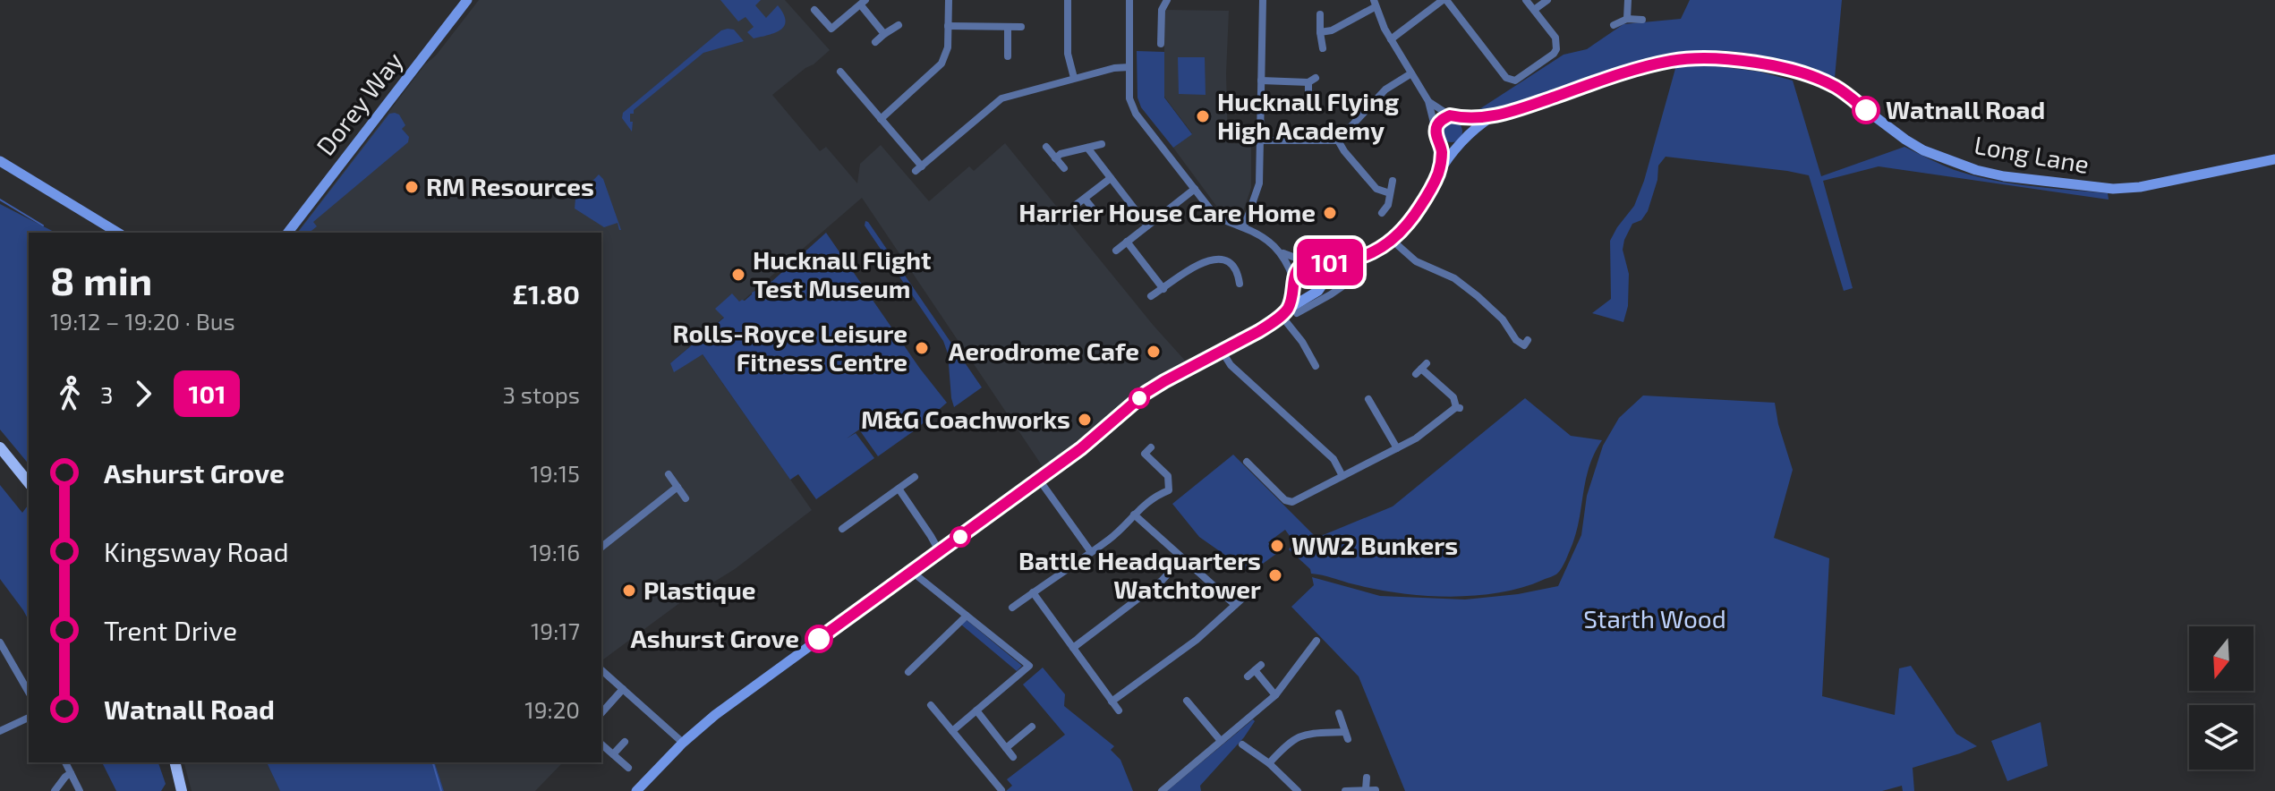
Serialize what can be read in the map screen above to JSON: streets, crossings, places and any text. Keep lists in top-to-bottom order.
{
  "streets": {
    "main road": ["Dorey Way", "Long Lane"]
  },
  "parks": ["Starth Wood"],
  "places": [
    "Watnall Road",
    "Hucknall Flying High Academy",
    "RM Resources",
    "Harrier House Care Home",
    "Hucknall Flight Test Museum",
    "Rolls-Royce Leisure Fitness Centre",
    "Aerodrome Cafe",
    "M&G Coachworks",
    "WW2 Bunkers",
    "Battle Headquarters Watchtower",
    "Plastique",
    "Ashurst Grove"
  ],
  "lines": ["bus line 101"],
  "north": "bottom",
  "page": {
    "on_map": "101",
    "heading": ["8 min", "19:12 – 19:20 · Bus", "£1.80"],
    "legs": ["3", "101", "3 stops"],
    "list": [
      {
        "name": "Ashurst Grove",
        "value": "19:15"
      },
      {
        "name": "Kingsway Road",
        "value": "19:16"
      },
      {
        "name": "Trent Drive",
        "value": "19:17"
      },
      {
        "name": "Watnall Road",
        "value": "19:20"
      }
    ]
  }
}
